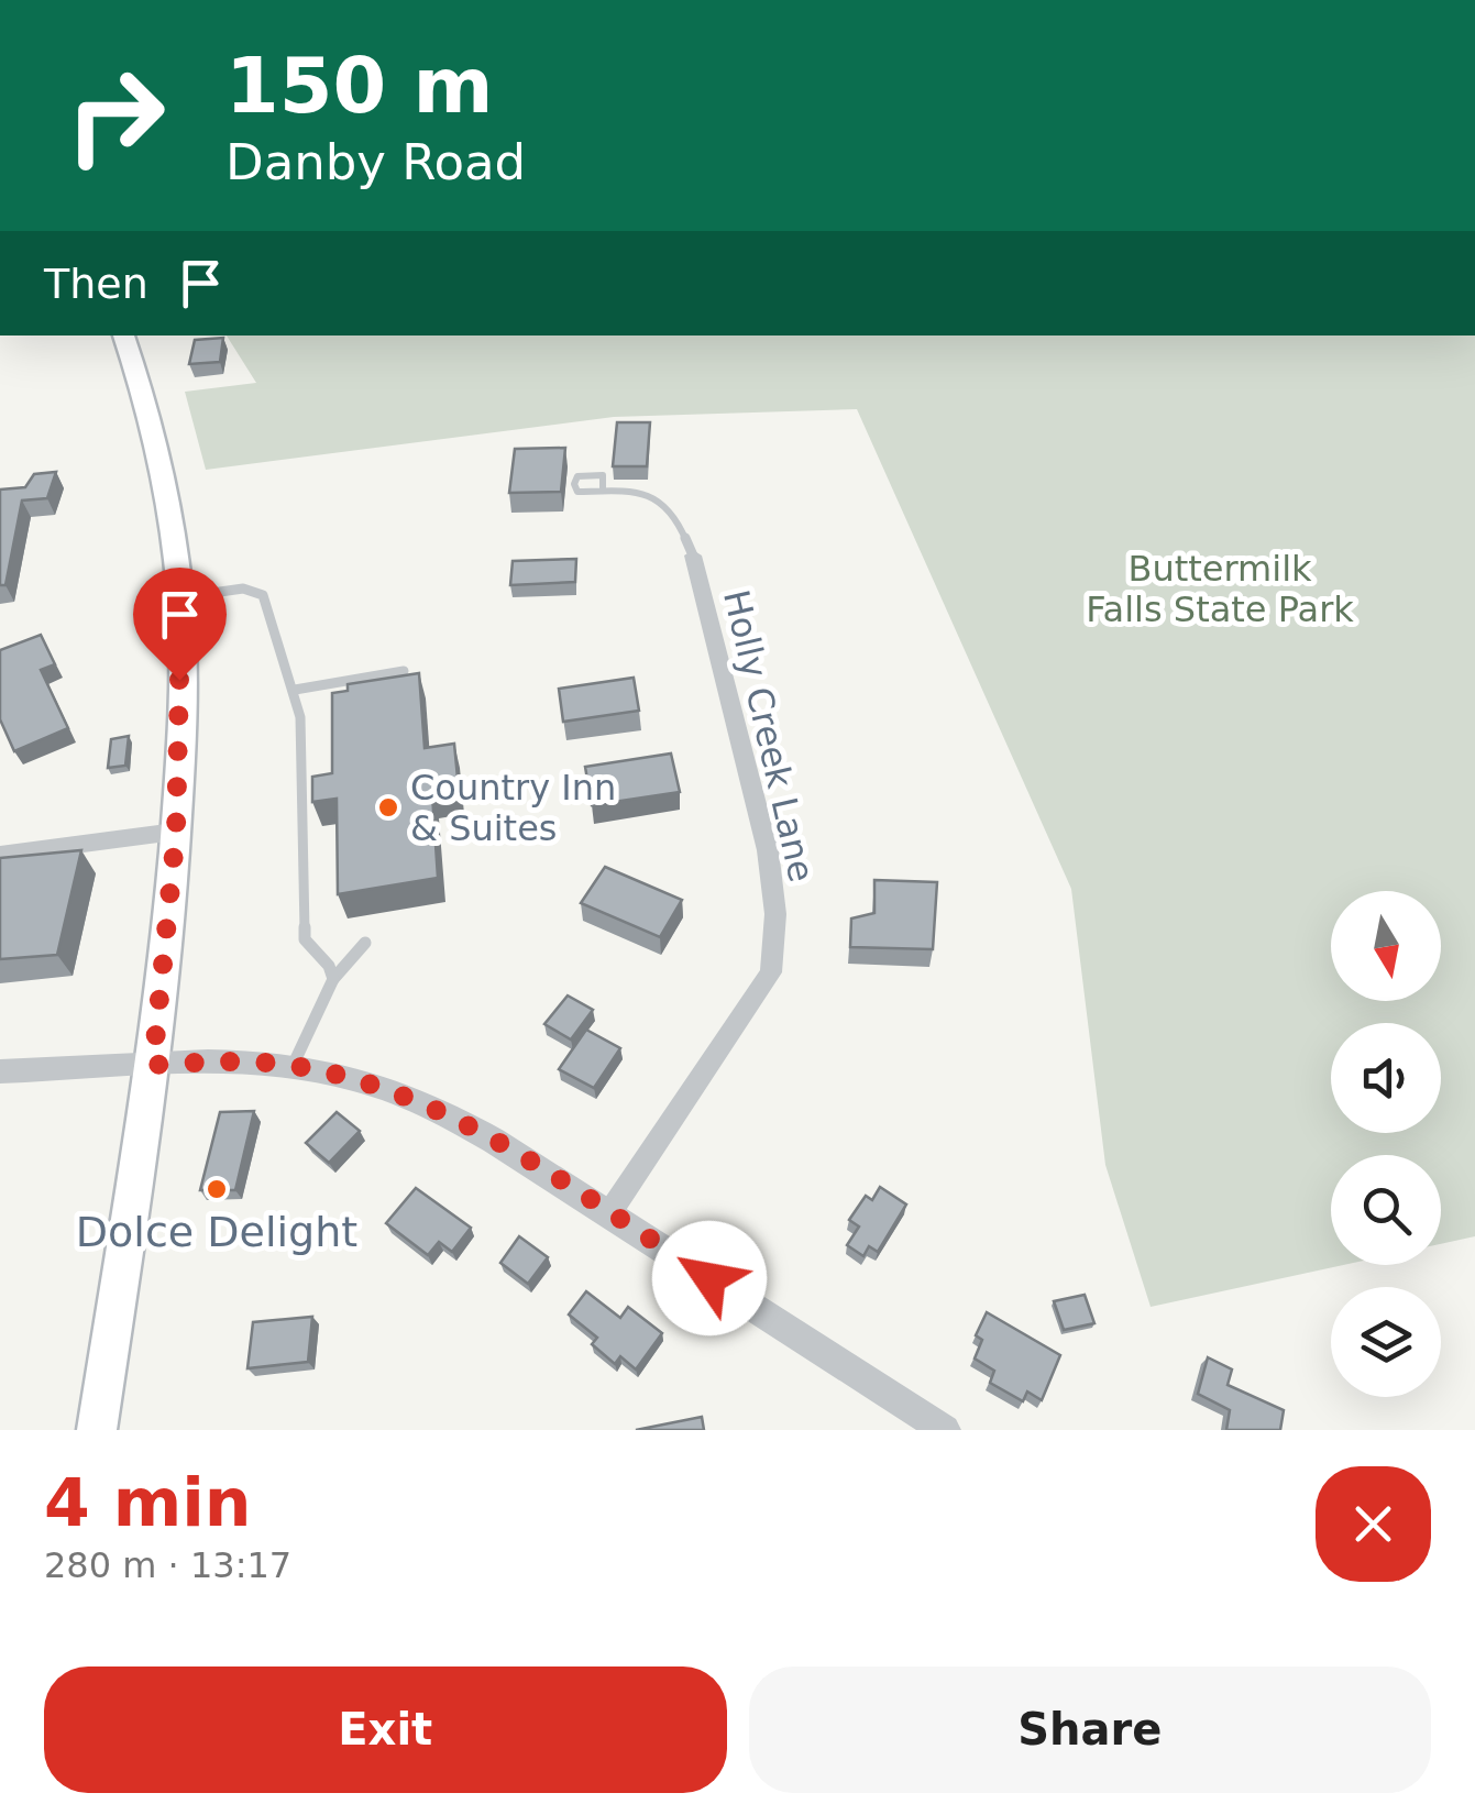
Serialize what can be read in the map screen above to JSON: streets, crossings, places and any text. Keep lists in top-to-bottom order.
{
  "streets": {
    "street": ["Holly Creek Lane"]
  },
  "parks": ["Buttermilk Falls State Park"],
  "places": ["Country Inn & Suites", "Dolce Delight"],
  "north": "bottom",
  "page": {
    "turn": ["150 m", "Danby Road"],
    "then": "Then",
    "heading": ["4 min", "280 m · 13:17"],
    "buttons": ["Exit", "Share"]
  }
}
